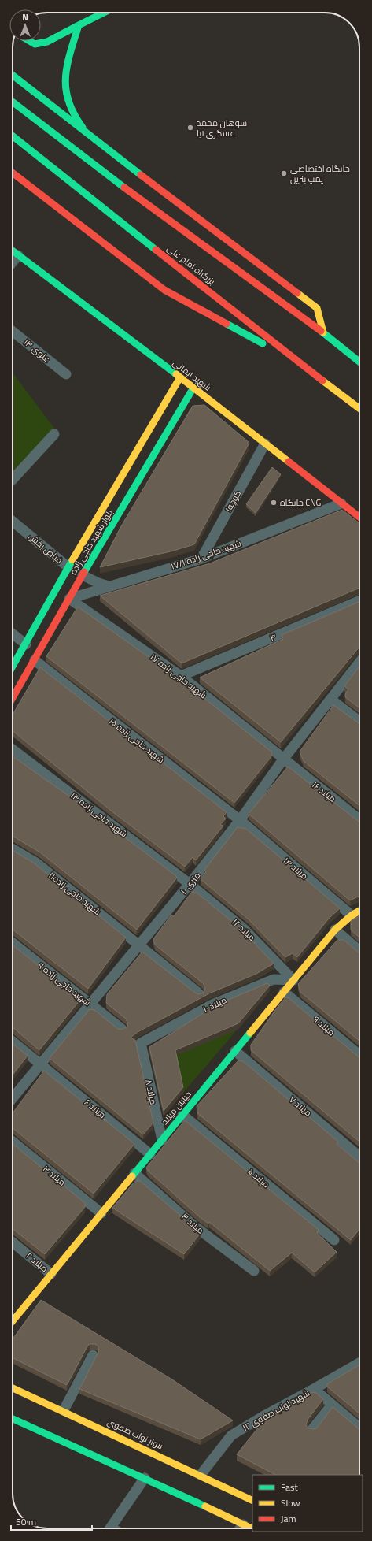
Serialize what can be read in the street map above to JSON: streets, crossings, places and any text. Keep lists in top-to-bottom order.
{
  "streets": {
    "main road": [
      "بزرگراه امام علی",
      "شهید ایمانی",
      "بلوار شهید حاجی زاده",
      "خیابان میلاد",
      "بلوار نواب صفوی"
    ],
    "street": [
      "علوی ۱۳",
      "کوچه۱",
      "فیاض بخش",
      "شهید حاجی زاده ۱۷/۱",
      "۴",
      "شهید حاجی زاده ۱۷",
      "شهید حاجی زاده ۱۵",
      "میلاد ۱۶",
      "شهید حاجی زاده ۱۳",
      "میلاد ۱۴",
      "۱۰ متری",
      "شهید حاجی زاده۱۱",
      "میلاد ۱۲",
      "شهید حاجی زاده ۹",
      "میلاد ۱۰",
      "میلاد ۹",
      "میلاد ۸",
      "میلاد ۷",
      "میلاد ۶",
      "میلاد ۴",
      "میلاد ۵",
      "میلاد ۳",
      "میلاد ۲",
      "شهید نواب صفوی ۱۲"
    ]
  },
  "crossings": [
    ["شهید ایمانی", "کوچه۱"],
    ["شهید ایمانی", "بلوار شهید حاجی زاده"],
    ["شهید ایمانی", "شهید حاجی زاده ۱۷/۱"],
    ["کوچه۱", "شهید حاجی زاده ۱۷/۱"],
    ["بلوار شهید حاجی زاده", "فیاض بخش"],
    ["بلوار شهید حاجی زاده", "شهید حاجی زاده ۱۷/۱"],
    ["بلوار شهید حاجی زاده", "شهید حاجی زاده ۱۷"],
    ["بلوار شهید حاجی زاده", "شهید حاجی زاده ۱۵"],
    ["فیاض بخش", "شهید حاجی زاده ۱۷/۱"],
    ["شهید حاجی زاده ۱۷/۱", "شهید حاجی زاده ۱۷"],
    ["۴", "شهید حاجی زاده ۱۷"],
    ["شهید حاجی زاده ۱۷", "میلاد ۱۶"],
    ["شهید حاجی زاده ۱۷", "۱۰ متری"],
    ["شهید حاجی زاده ۱۵", "میلاد ۱۴"],
    ["شهید حاجی زاده ۱۵", "۱۰ متری"],
    ["میلاد ۱۶", "۱۰ متری"],
    ["شهید حاجی زاده ۱۳", "۱۰ متری"],
    ["شهید حاجی زاده ۱۳", "میلاد ۱۲"],
    ["میلاد ۱۴", "۱۰ متری"],
    ["میلاد ۱۴", "خیابان میلاد"],
    ["۱۰ متری", "شهید حاجی زاده۱۱"],
    ["۱۰ متری", "میلاد ۱۲"],
    ["۱۰ متری", "شهید حاجی زاده ۹"],
    ["۱۰ متری", "میلاد ۶"],
    ["میلاد ۱۲", "میلاد ۱۰"],
    ["میلاد ۱۲", "خیابان میلاد"],
    ["میلاد ۱۰", "میلاد ۸"],
    ["میلاد ۱۰", "خیابان میلاد"],
    ["میلاد ۹", "خیابان میلاد"],
    ["میلاد ۸", "خیابان میلاد"],
    ["میلاد ۷", "خیابان میلاد"],
    ["خیابان میلاد", "میلاد ۶"],
    ["خیابان میلاد", "میلاد ۴"],
    ["خیابان میلاد", "میلاد ۵"],
    ["خیابان میلاد", "میلاد ۳"],
    ["خیابان میلاد", "میلاد ۲"],
    ["شهید نواب صفوی ۱۲", "بلوار نواب صفوی"]
  ],
  "places": ["سوهان محمد عسگری نیا", "جایگاه اختصاصی پمپ بنزین", "جایگاه CNG"],
  "legend": ["Fast", "Slow", "Jam"],
  "scale_bar": "50 m",
  "north": "top"
}
